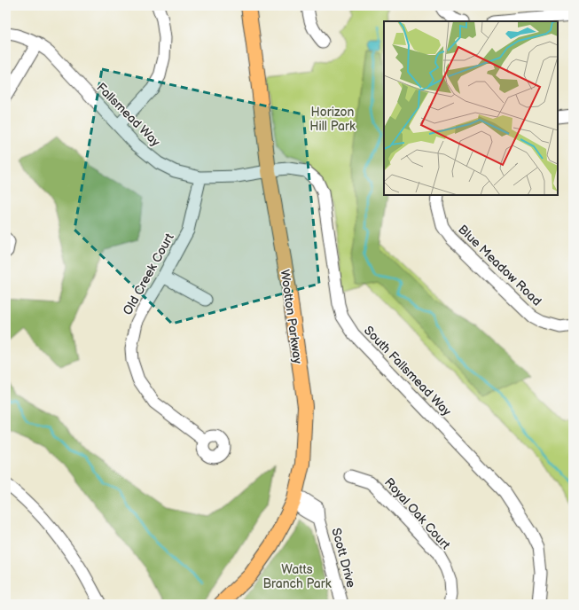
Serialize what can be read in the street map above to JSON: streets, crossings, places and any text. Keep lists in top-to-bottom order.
{
  "streets": {
    "main road": ["Wootton Parkway"],
    "street": [
      "Fallsmead Way",
      "Blue Meadow Road",
      "Old Creek Court",
      "South Fallsmead Way",
      "Royal Oak Court",
      "Scott Drive"
    ]
  },
  "crossings": [
    ["Fallsmead Way", "Old Creek Court"],
    ["Fallsmead Way", "Wootton Parkway"],
    ["Fallsmead Way", "South Fallsmead Way"],
    ["Wootton Parkway", "South Fallsmead Way"],
    ["Wootton Parkway", "Scott Drive"]
  ],
  "parks": ["Horizon Hill Park", "Watts Branch Park"]
}
